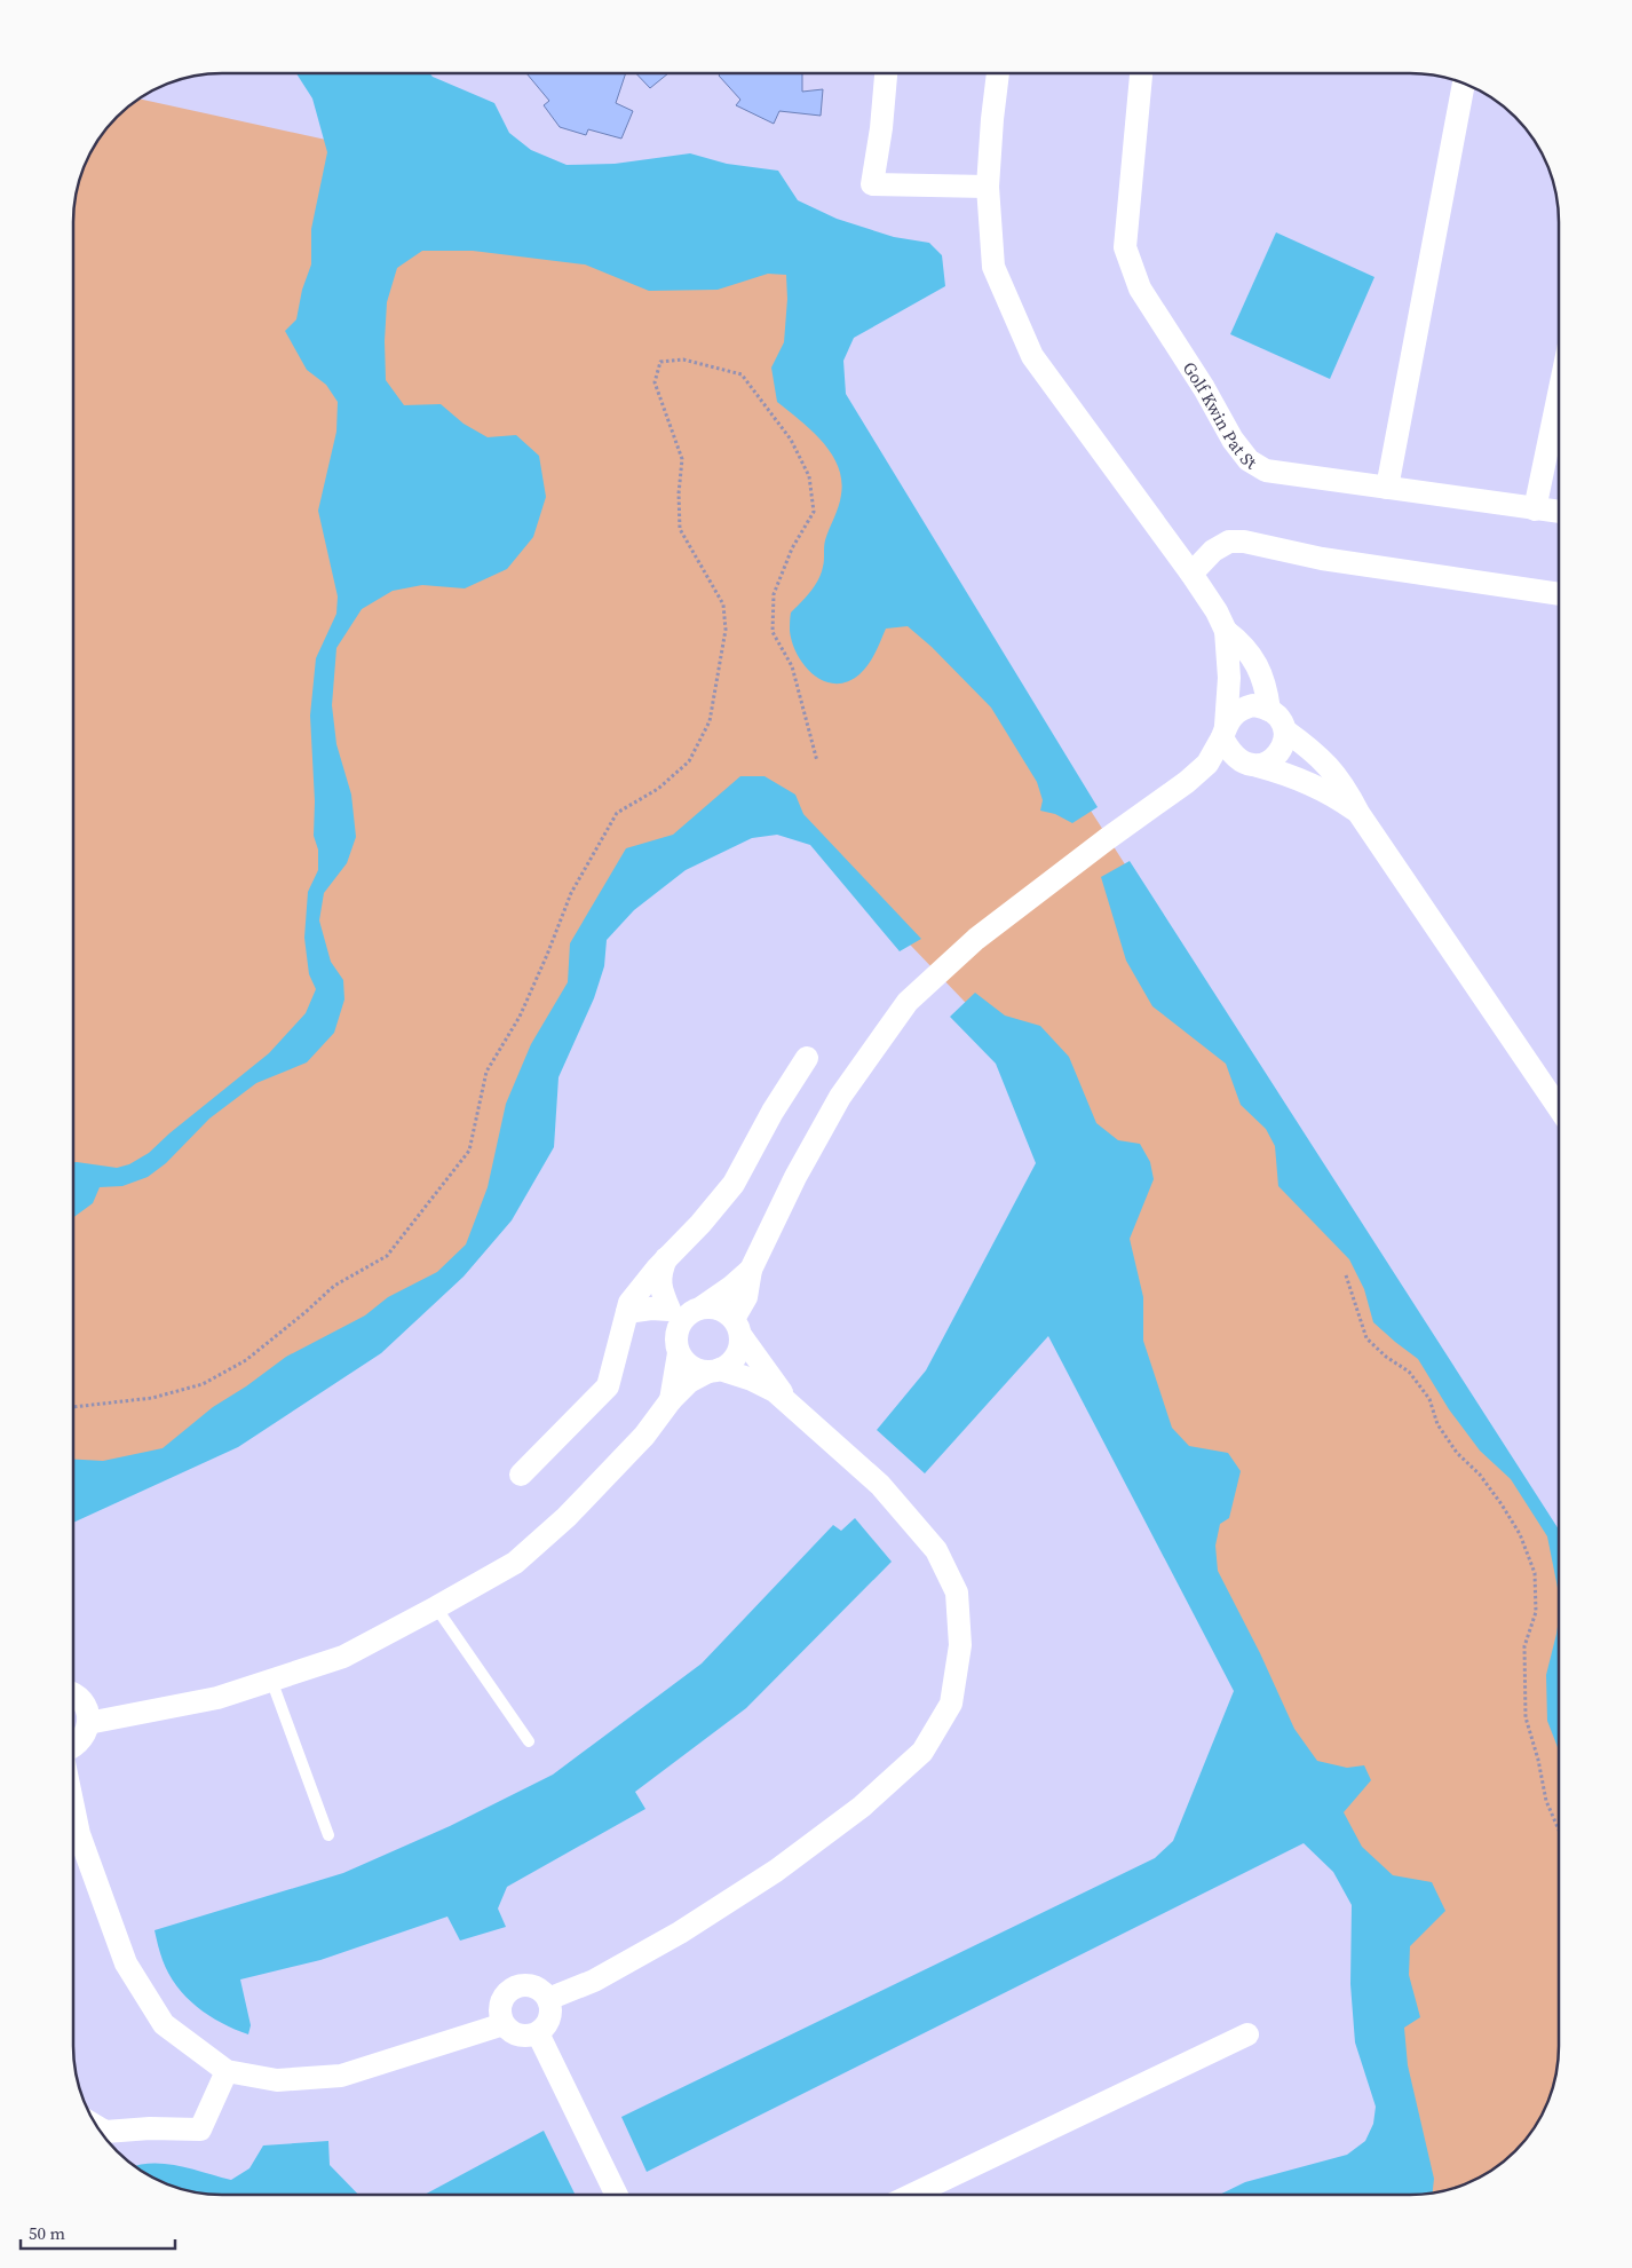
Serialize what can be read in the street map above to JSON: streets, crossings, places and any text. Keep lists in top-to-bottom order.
{
  "streets": {
    "street": ["Golf Kwin Pat St"]
  },
  "scale_bar": "50 m"
}
